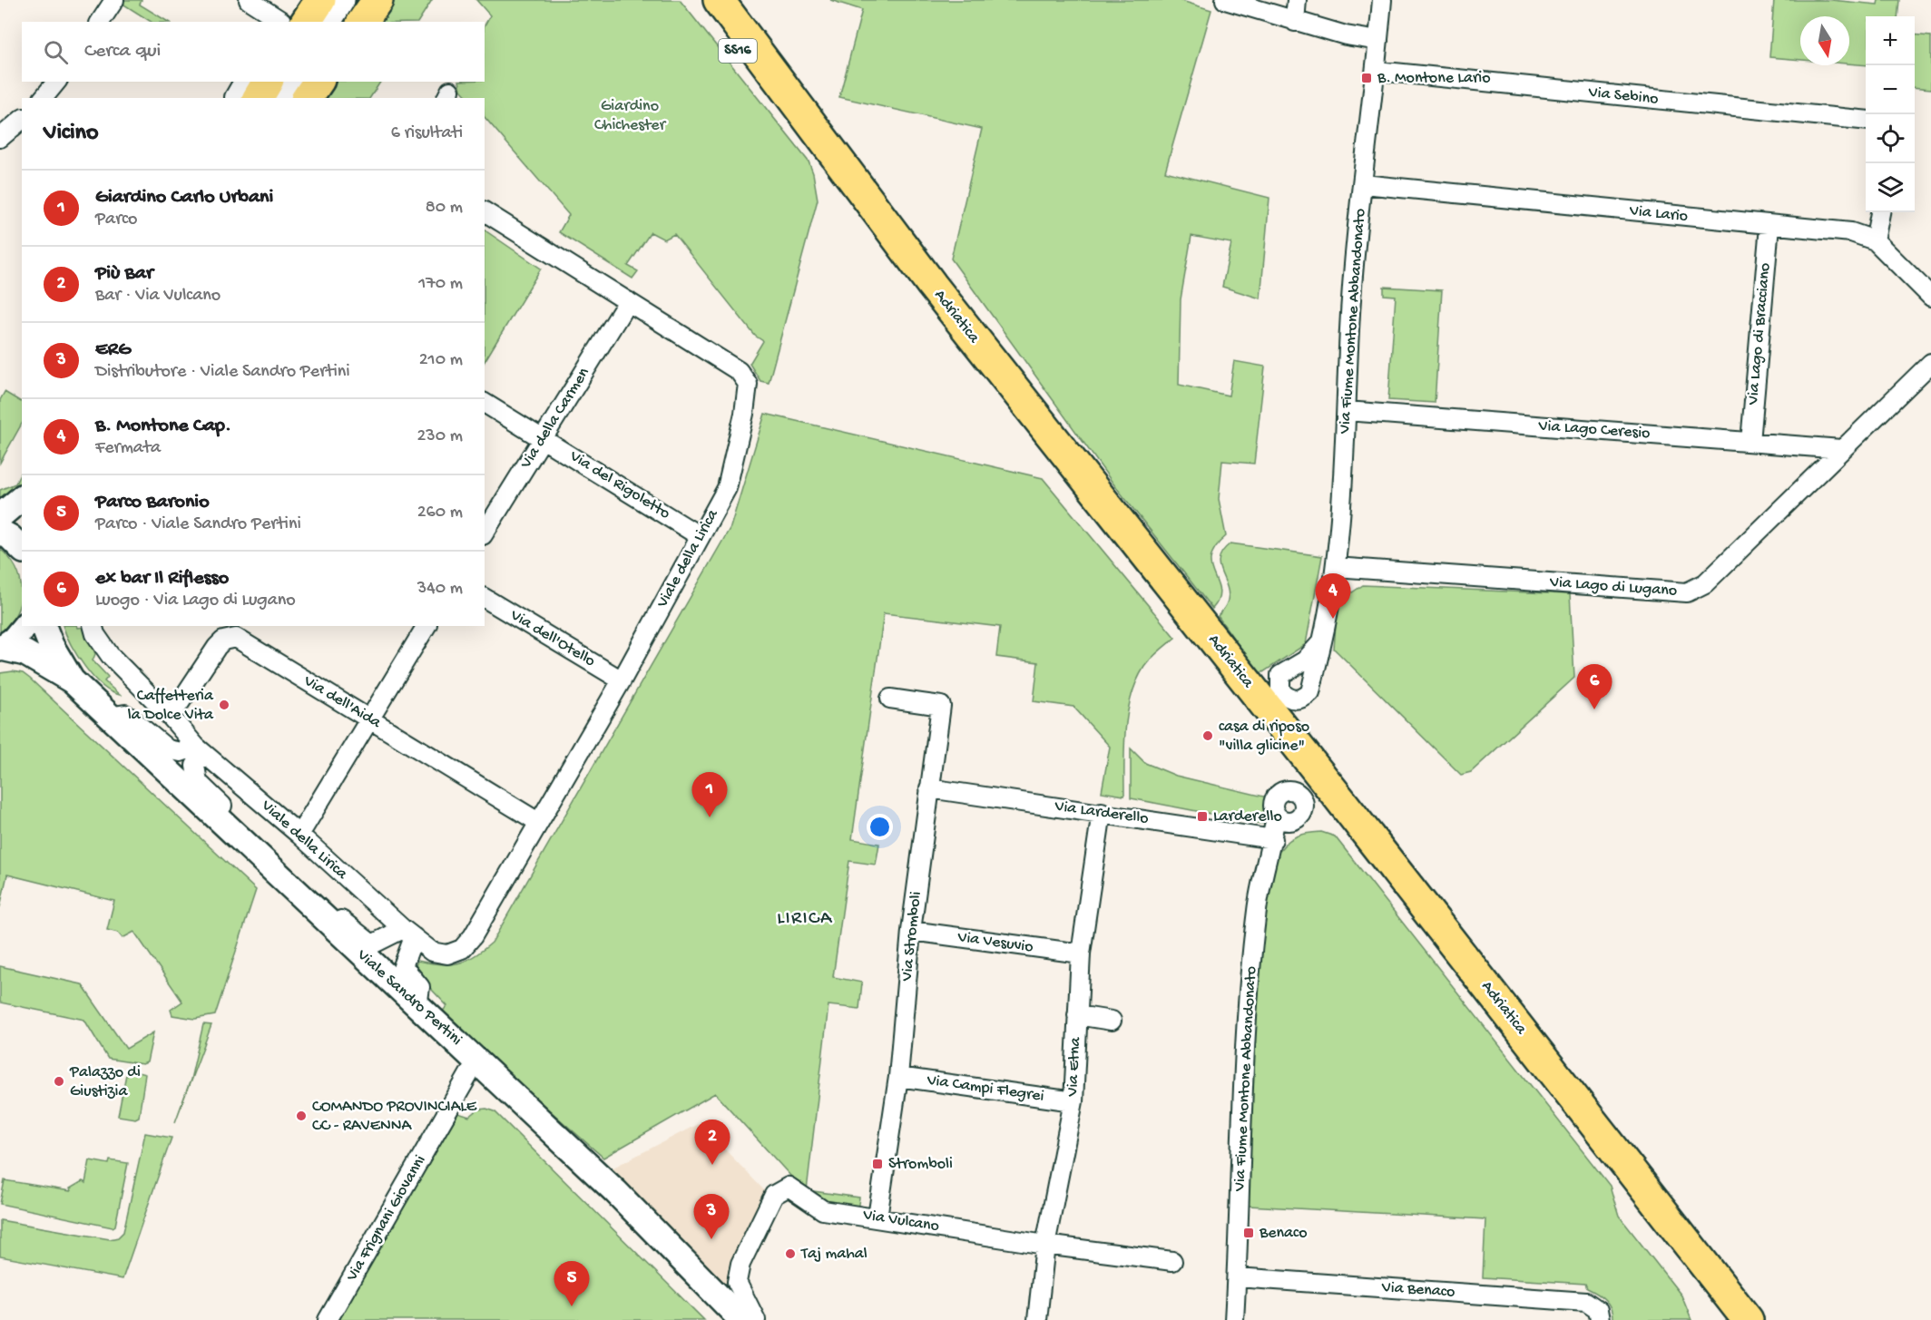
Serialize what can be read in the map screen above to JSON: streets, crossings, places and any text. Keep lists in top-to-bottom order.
{
  "streets": {
    "highway": ["SS16", "Adriatica"],
    "main road": ["Viale Sandro Pertini"],
    "street": [
      "Via Sebino",
      "Via Lario",
      "Via Fiume Montone Abbandonato",
      "Via Lago di Bracciano",
      "Via della Carmen",
      "Via Lago Ceresio",
      "Via del Rigoletto",
      "Viale della Lirica",
      "Via Lago di Lugano",
      "Via dell'Otello",
      "Via dell'Aida",
      "Via Larderello",
      "Via Stromboli",
      "Via Vesuvio",
      "Via Etna",
      "Via Campi Flegrei",
      "Via Frignani Giovanni",
      "Via Vulcano",
      "Via Benaco"
    ]
  },
  "crossings": [
    ["Via Sebino", "Via Fiume Montone Abbandonato"],
    ["Via Lario", "Via Fiume Montone Abbandonato"],
    ["Via Lario", "Via Lago di Bracciano"],
    ["Via Fiume Montone Abbandonato", "Via Lago Ceresio"],
    ["Via Fiume Montone Abbandonato", "Via Lago di Lugano"],
    ["Via Fiume Montone Abbandonato", "Via Larderello"],
    ["Via Fiume Montone Abbandonato", "Via Benaco"],
    ["Via Lago di Bracciano", "Via Lago Ceresio"],
    ["Via della Carmen", "Via del Rigoletto"],
    ["Via della Carmen", "Viale della Lirica"],
    ["Via Lago Ceresio", "Via Lago di Lugano"],
    ["Via del Rigoletto", "Viale della Lirica"],
    ["Viale della Lirica", "Via dell'Otello"],
    ["Viale della Lirica", "Via dell'Aida"],
    ["Viale della Lirica", "Viale Sandro Pertini"],
    ["Via Larderello", "Via Stromboli"],
    ["Via Larderello", "Via Etna"],
    ["Via Stromboli", "Via Vesuvio"],
    ["Via Stromboli", "Via Campi Flegrei"],
    ["Via Stromboli", "Via Vulcano"],
    ["Via Vesuvio", "Via Etna"],
    ["Viale Sandro Pertini", "Via Frignani Giovanni"],
    ["Via Etna", "Via Campi Flegrei"],
    ["Via Etna", "Via Vulcano"]
  ],
  "districts": ["LIRICA"],
  "parks": ["Giardino Chichester"],
  "places": {
    "transit": [
      "B. Montone Lario",
      "Larderello",
      "Stromboli",
      "Benaco"
    ],
    "other": [
      "Caffetteria la Dolce Vita",
      "casa di riposo \"villa glicine\"",
      "Palazzo di Giustizia",
      "COMANDO PROVINCIALE CC - RAVENNA",
      "Taj mahal"
    ]
  },
  "north": "bottom",
  "page": {
    "map_buttons": ["+", "−"],
    "search": "Cerca qui",
    "heading": ["Vicino", "6 risultati"],
    "list": [
      {
        "mark": "1",
        "name": "Giardino Carlo Urbani",
        "note": "Parco",
        "value": "80 m"
      },
      {
        "mark": "2",
        "name": "Più Bar",
        "note": "Bar · Via Vulcano",
        "value": "170 m"
      },
      {
        "mark": "3",
        "name": "ERG",
        "note": "Distributore · Viale Sandro Pertini",
        "value": "210 m"
      },
      {
        "mark": "4",
        "name": "B. Montone Cap.",
        "note": "Fermata",
        "value": "230 m"
      },
      {
        "mark": "5",
        "name": "Parco Baronio",
        "note": "Parco · Viale Sandro Pertini",
        "value": "260 m"
      },
      {
        "mark": "6",
        "name": "ex bar Il Riflesso",
        "note": "Luogo · Via Lago di Lugano",
        "value": "340 m"
      }
    ],
    "pins": [
      "4",
      "6",
      "1",
      "2",
      "3",
      "5"
    ]
  }
}
